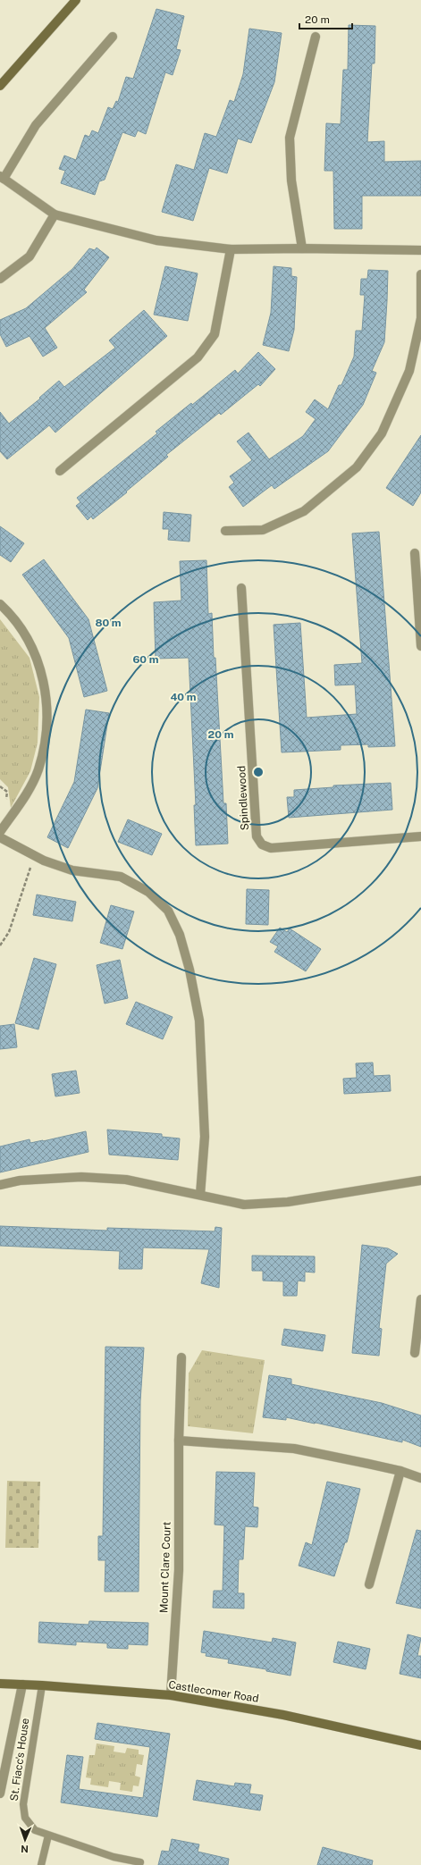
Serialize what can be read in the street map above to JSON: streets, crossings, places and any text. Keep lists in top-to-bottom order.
{
  "streets": {
    "main road": ["Castlecomer Road"],
    "street": ["Spindlewood", "Mount Clare Court"],
    "lane": ["St. Fiacc's House"]
  },
  "crossings": [
    ["Mount Clare Court", "Castlecomer Road"],
    ["Castlecomer Road", "St. Fiacc's House"]
  ],
  "scale_bar": "20 m",
  "north": "bottom",
  "rings": [
    "80 m",
    "60 m",
    "40 m",
    "20 m"
  ]
}
